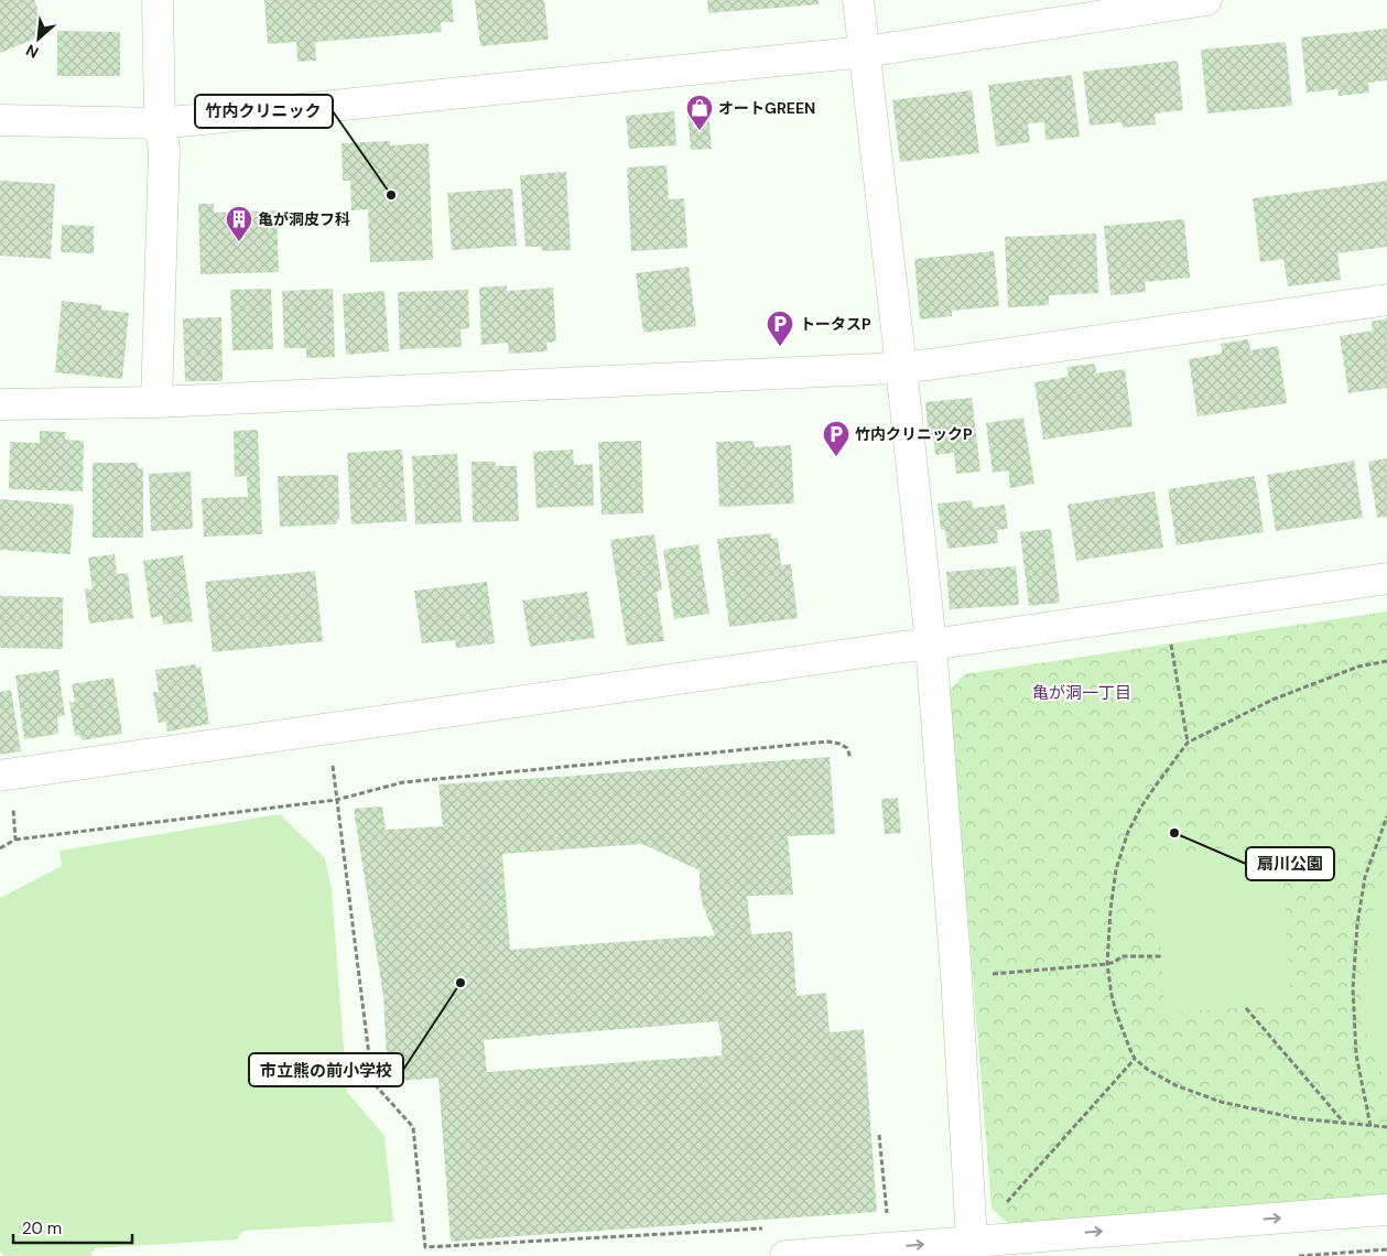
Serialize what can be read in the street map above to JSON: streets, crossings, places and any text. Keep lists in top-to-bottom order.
{
  "districts": ["亀が洞一丁目"],
  "places": {
    "shop": ["オートGREEN"],
    "other": ["竹内クリニック", "扇川公園", "市立熊の前小学校"],
    "building": ["亀が洞皮フ科"],
    "parking": ["トータスP", "竹内クリニックP"]
  },
  "scale_bar": "20 m",
  "north": "bottom left"
}
